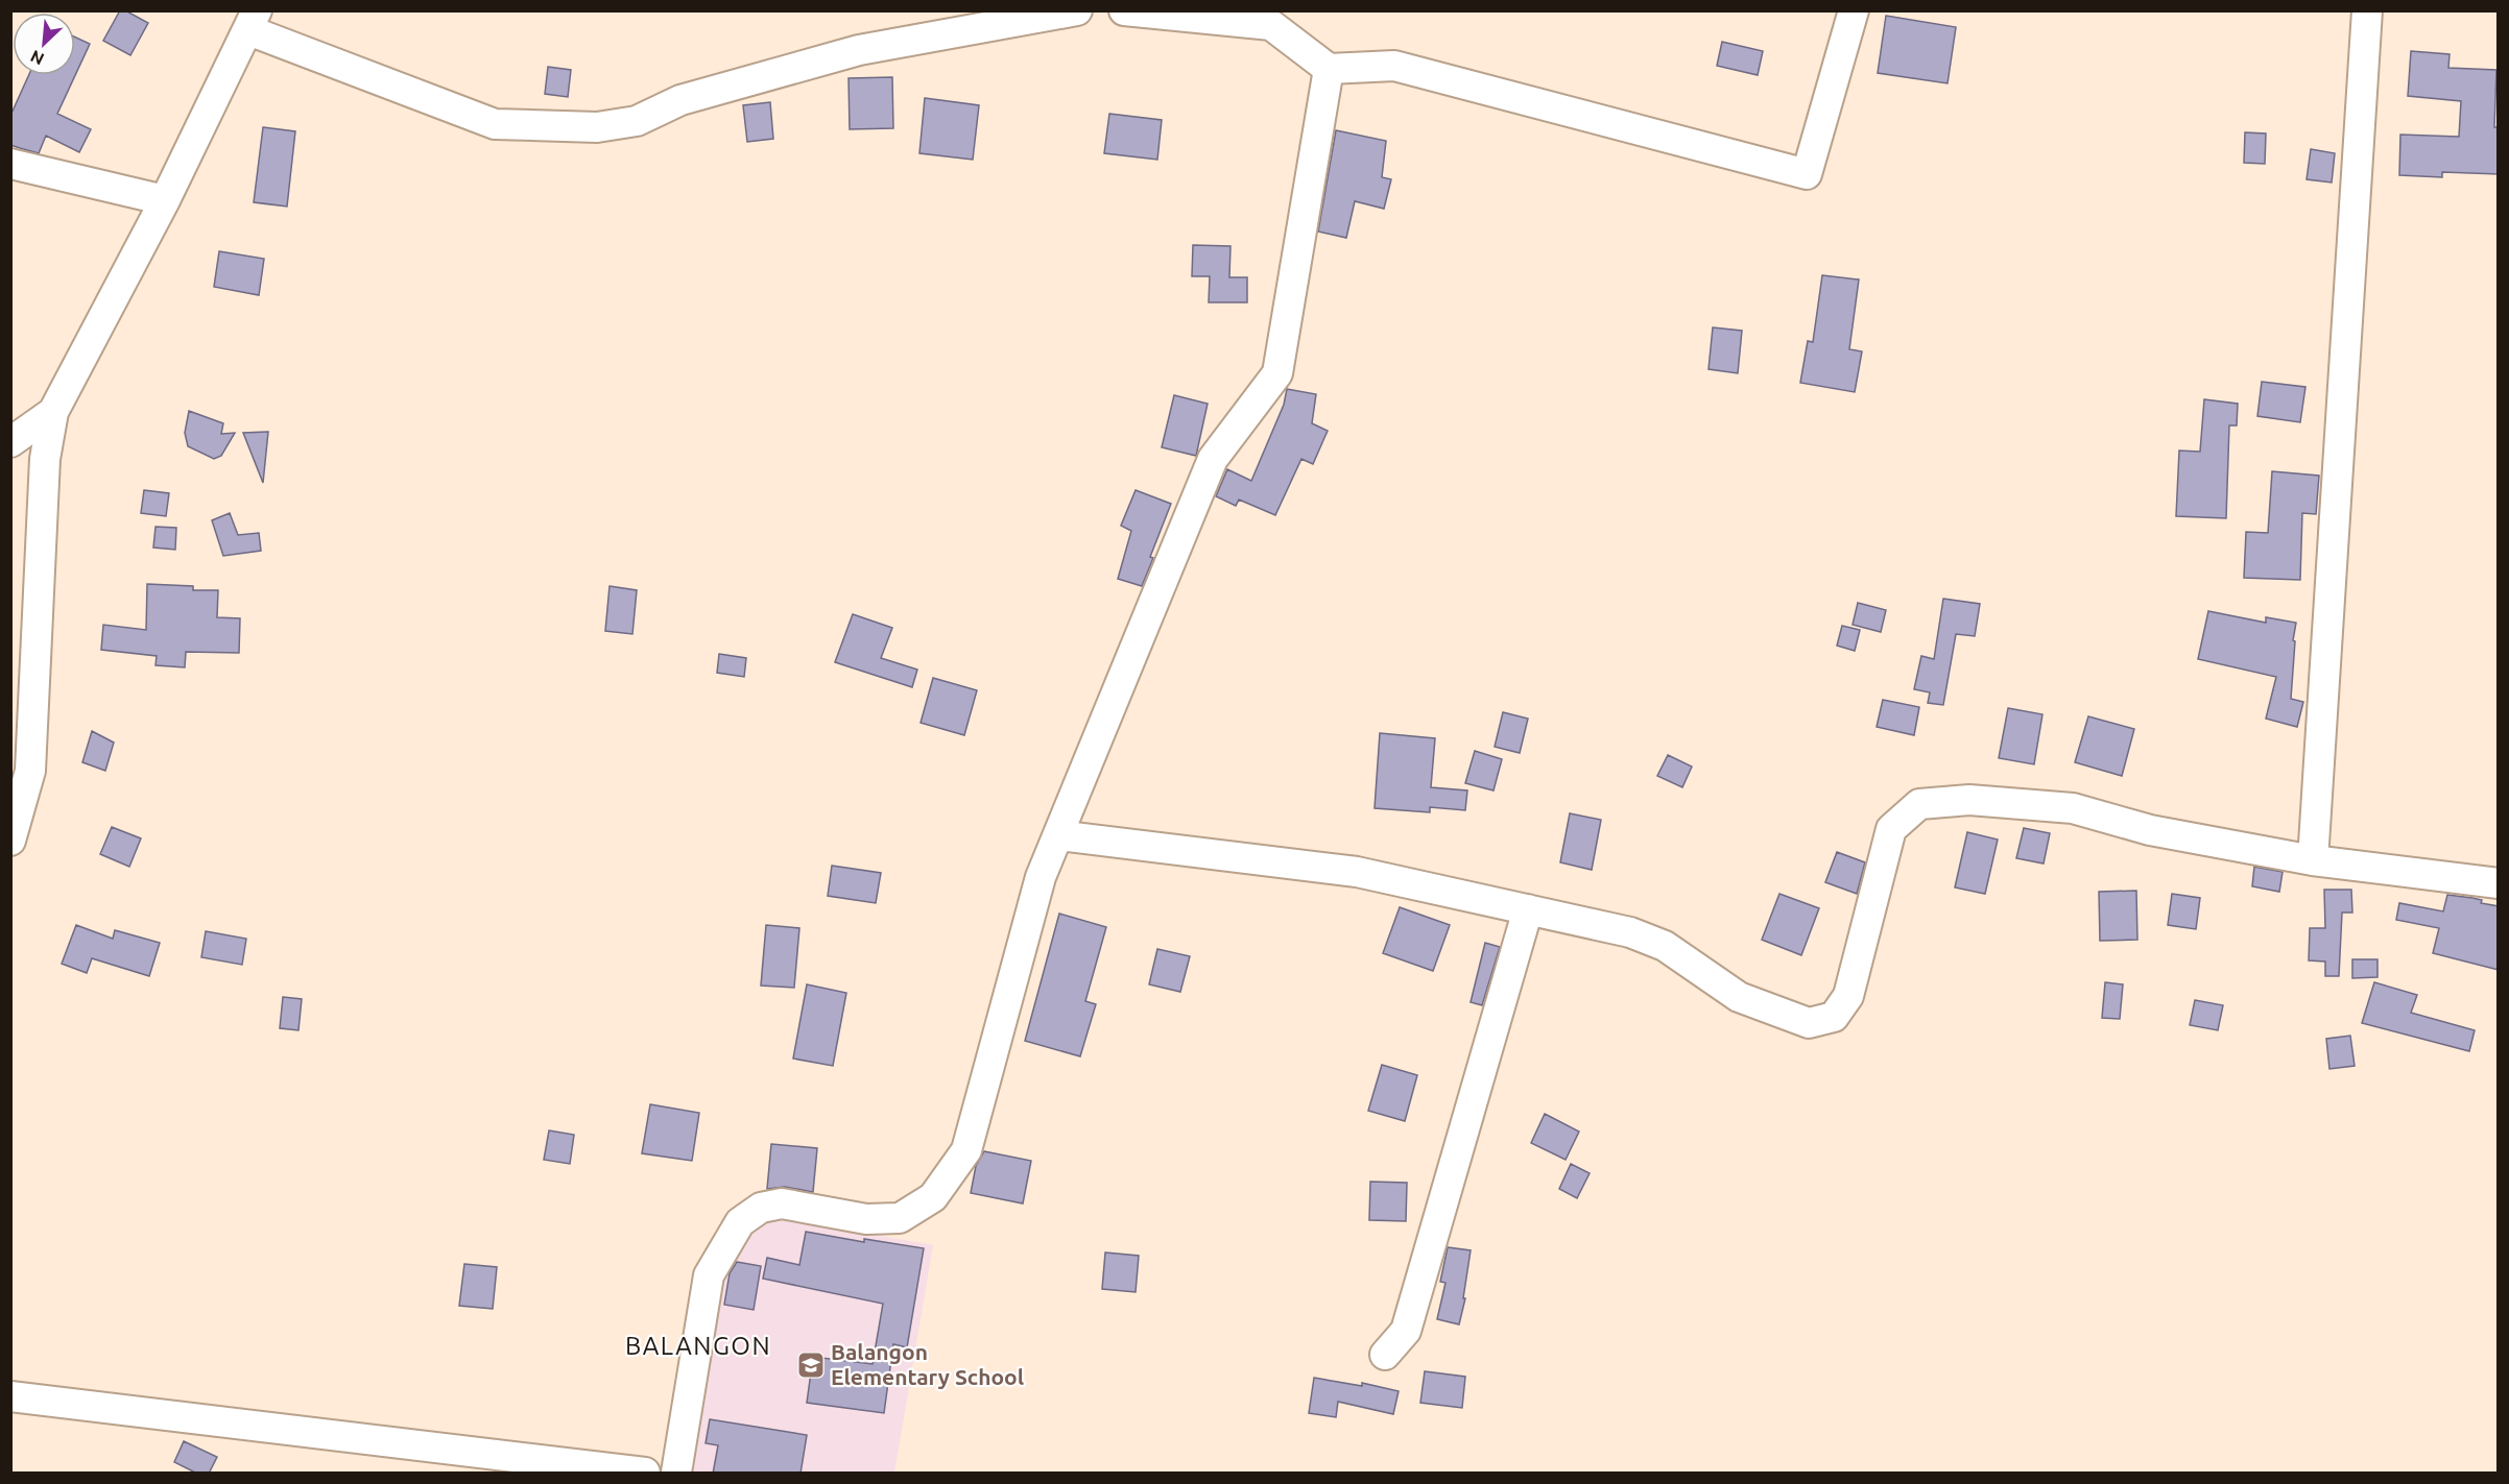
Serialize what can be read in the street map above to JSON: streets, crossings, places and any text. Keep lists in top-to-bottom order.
{
  "districts": ["BALANGON"],
  "places": {
    "school or university": ["Balangon Elementary School"]
  },
  "north": "bottom left"
}
